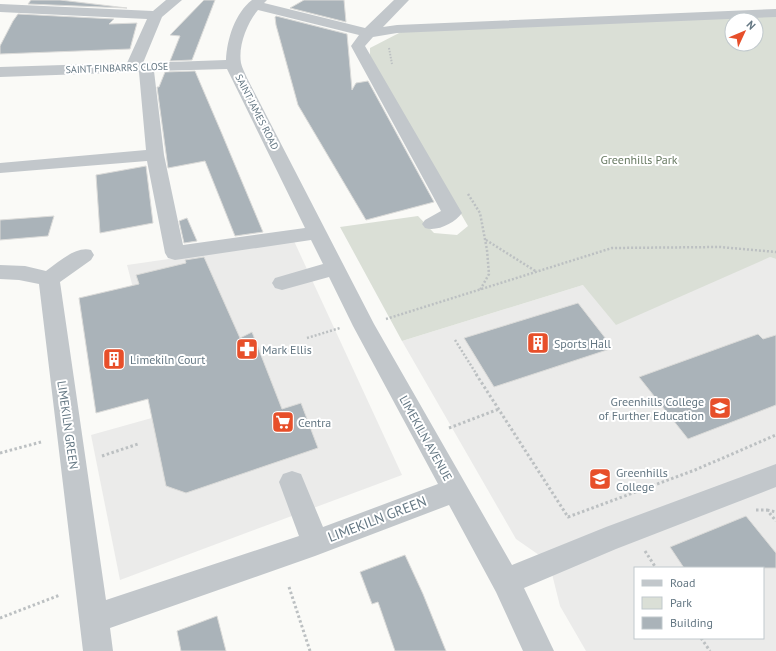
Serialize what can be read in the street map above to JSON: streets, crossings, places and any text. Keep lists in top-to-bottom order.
{
  "streets": {
    "street": [
      "SAINT FINBARRS CLOSE",
      "SAINT JAMES ROAD",
      "LIMEKILN GREEN",
      "LIMEKILN AVENUE"
    ]
  },
  "crossings": [
    ["SAINT FINBARRS CLOSE", "SAINT JAMES ROAD"],
    ["SAINT JAMES ROAD", "LIMEKILN AVENUE"],
    ["LIMEKILN GREEN", "LIMEKILN AVENUE"]
  ],
  "parks": ["Greenhills Park"],
  "places": {
    "building": ["Sports Hall", "Limekiln Court"],
    "pharmacy": ["Mark Ellis"],
    "school or university": ["Greenhills College of Further Education", "Greenhills College"],
    "supermarket": ["Centra"]
  },
  "legend": ["Road", "Park", "Building"],
  "north": "top right"
}
